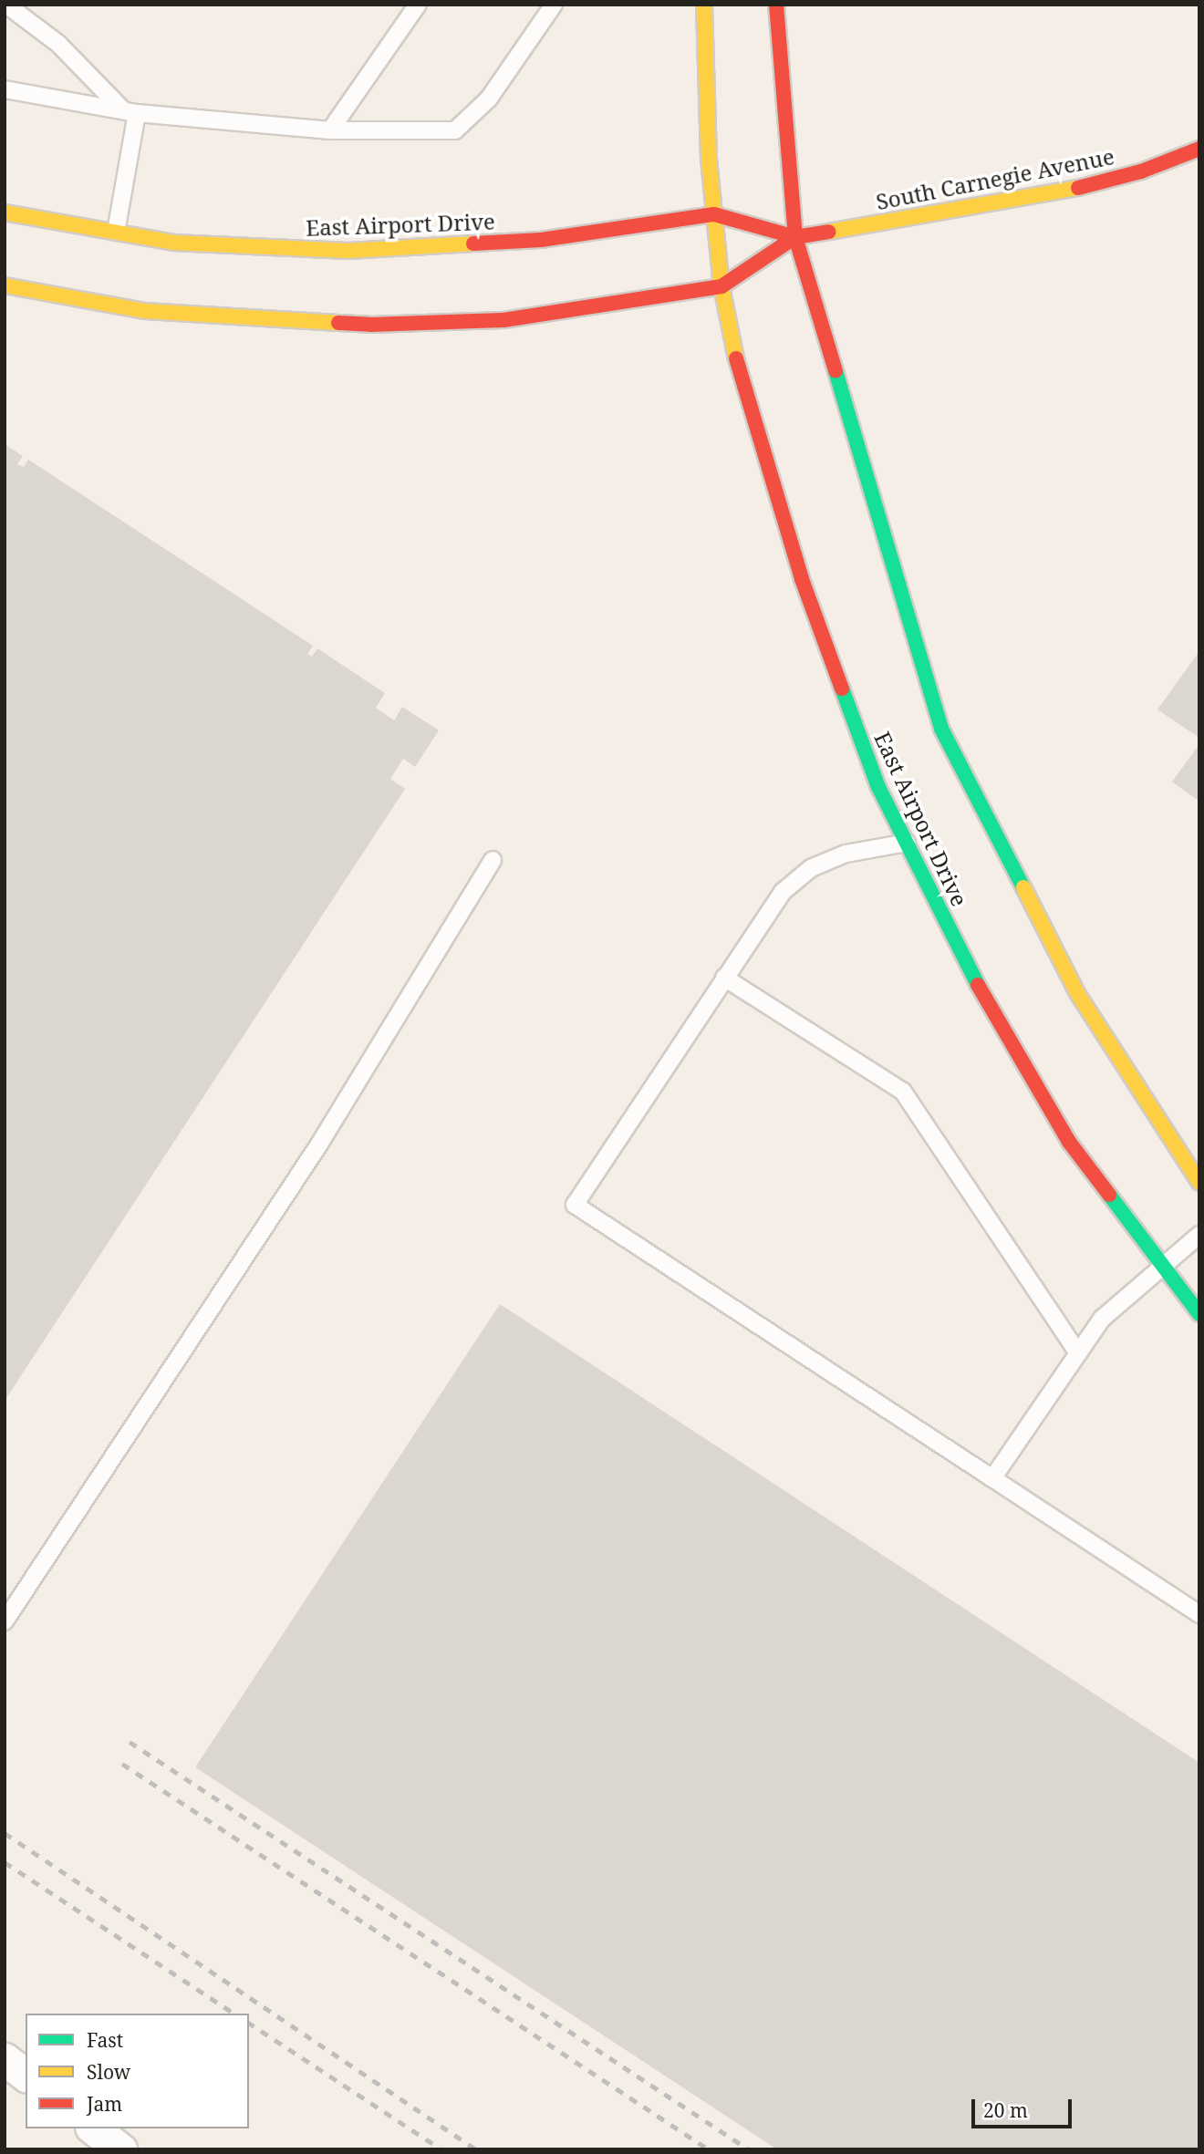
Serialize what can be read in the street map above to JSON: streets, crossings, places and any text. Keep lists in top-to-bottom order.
{
  "streets": {
    "main road": ["South Carnegie Avenue", "East Airport Drive"]
  },
  "crossings": [
    ["South Carnegie Avenue", "East Airport Drive"]
  ],
  "legend": ["Fast", "Slow", "Jam"],
  "scale_bar": "20 m"
}
